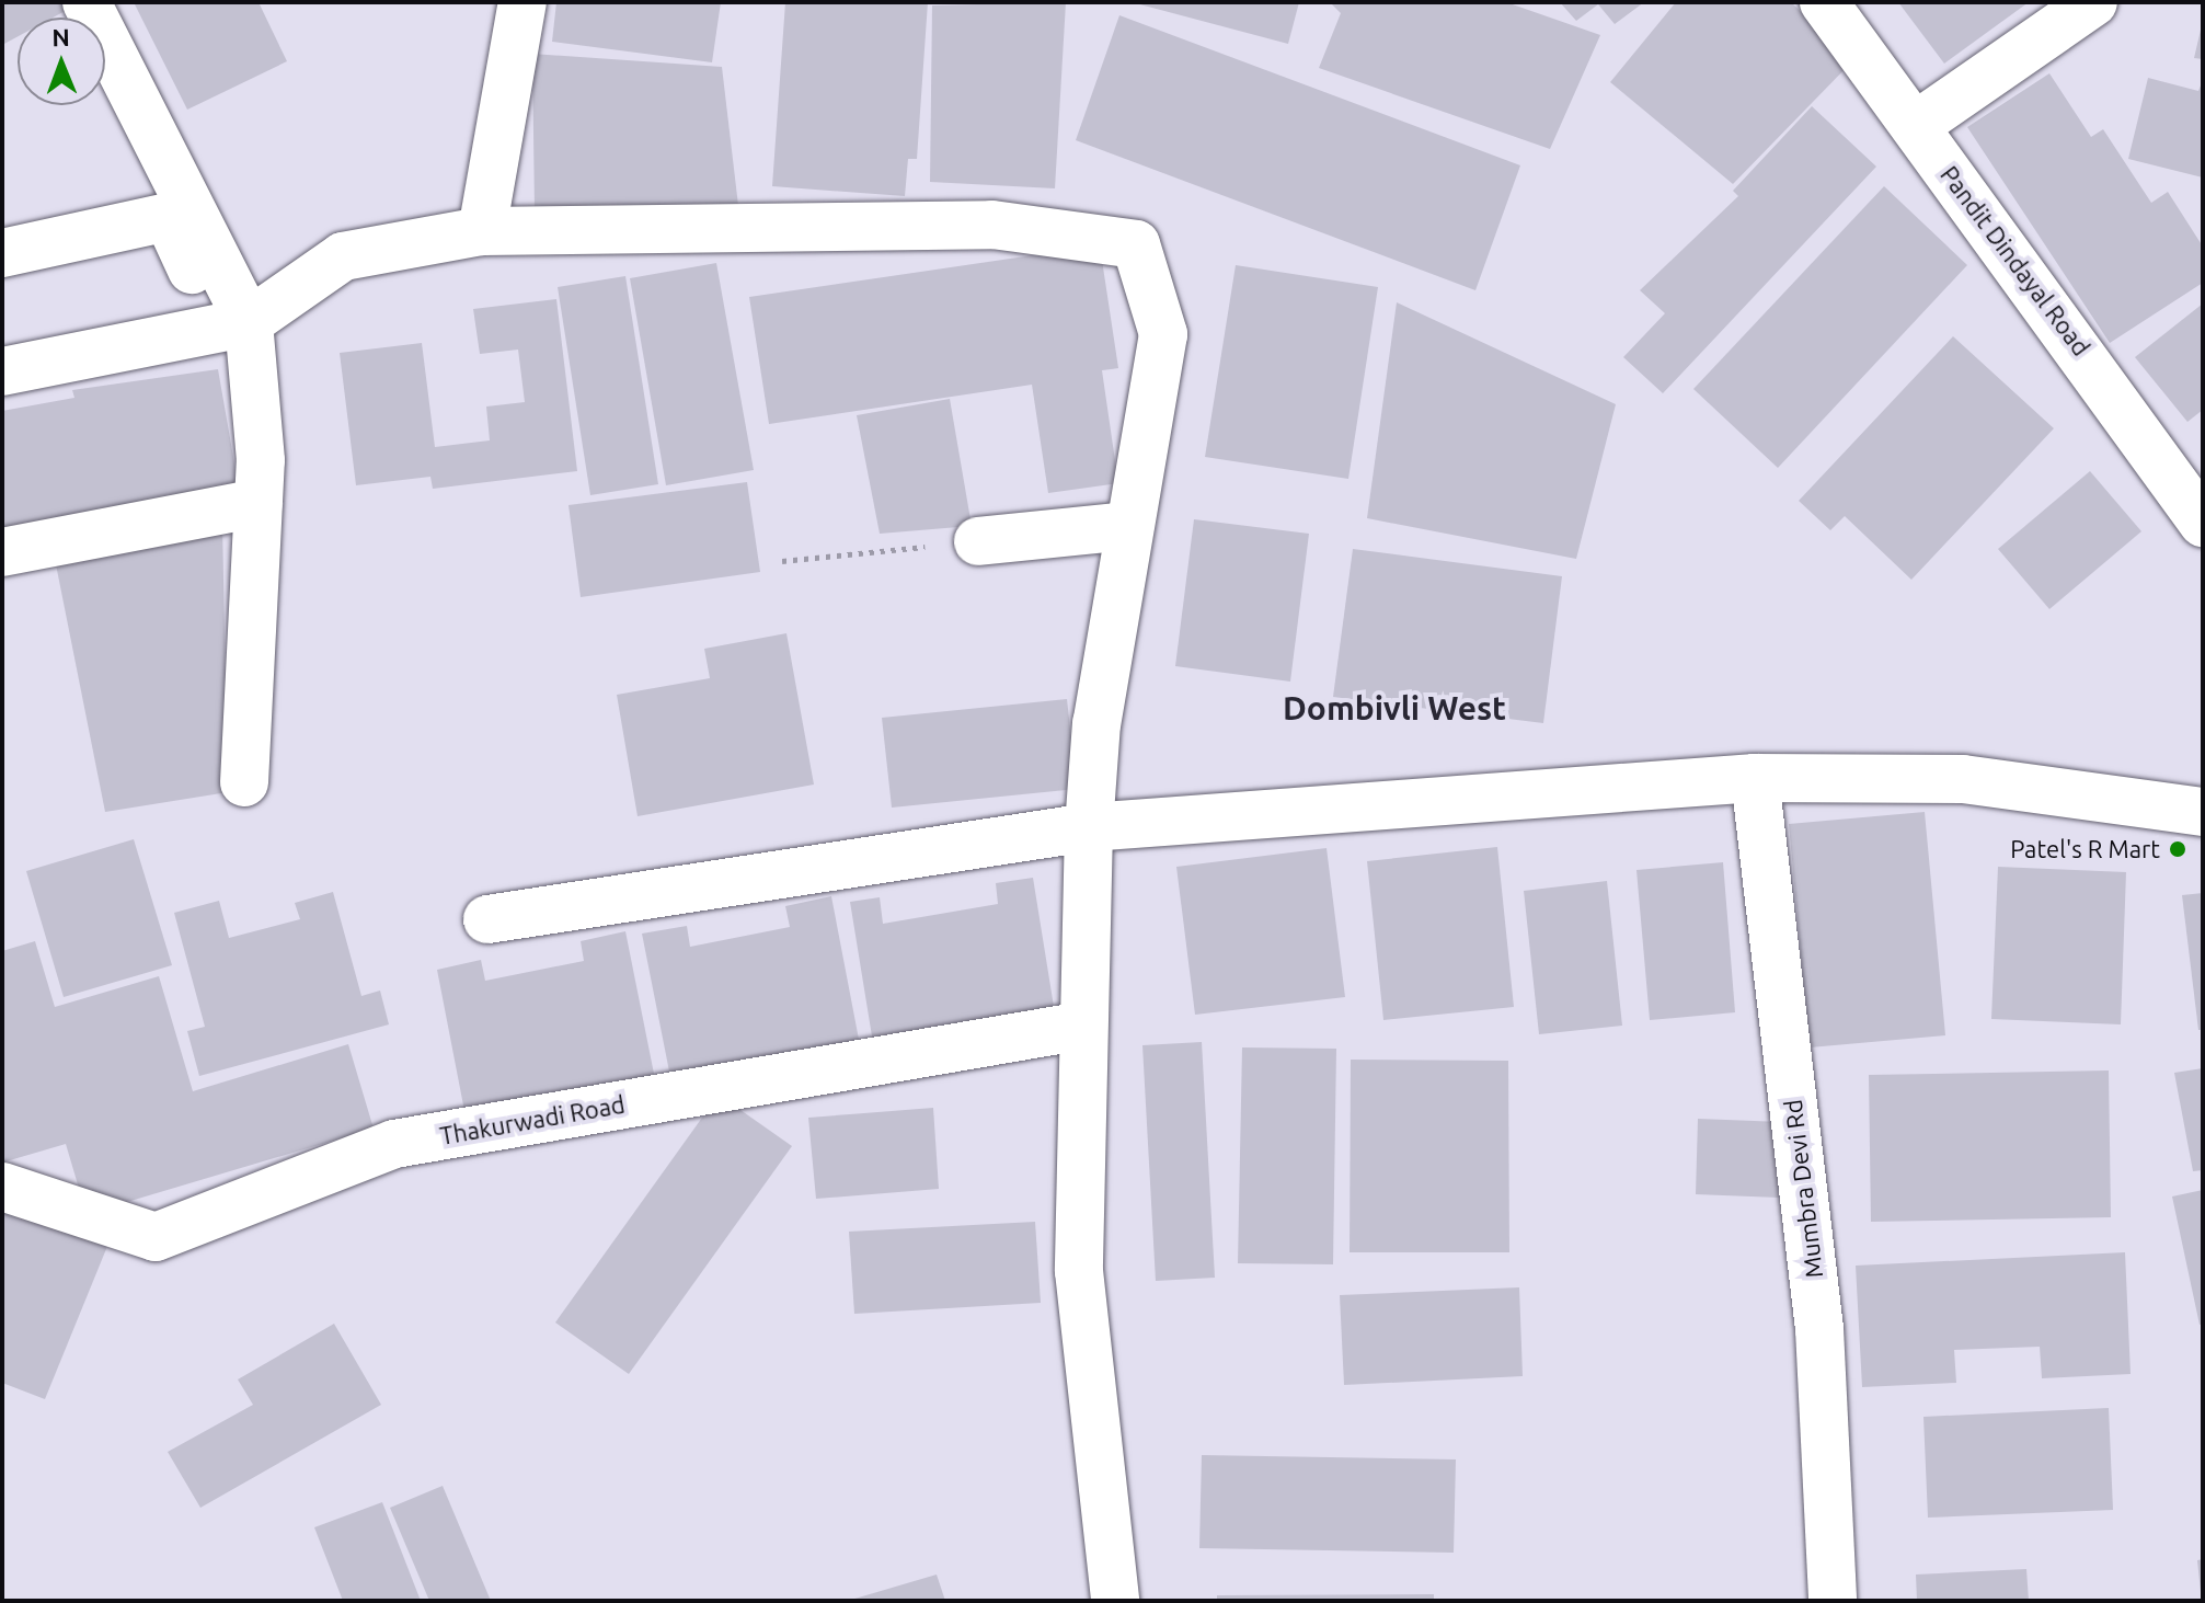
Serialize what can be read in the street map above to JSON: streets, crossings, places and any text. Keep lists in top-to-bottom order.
{
  "streets": {
    "street": ["Pandit Dindayal Road", "Thakurwadi Road", "Mumbra Devi Rd"]
  },
  "districts": ["Dombivli West"],
  "places": ["Patel's R Mart"],
  "north": "top"
}
